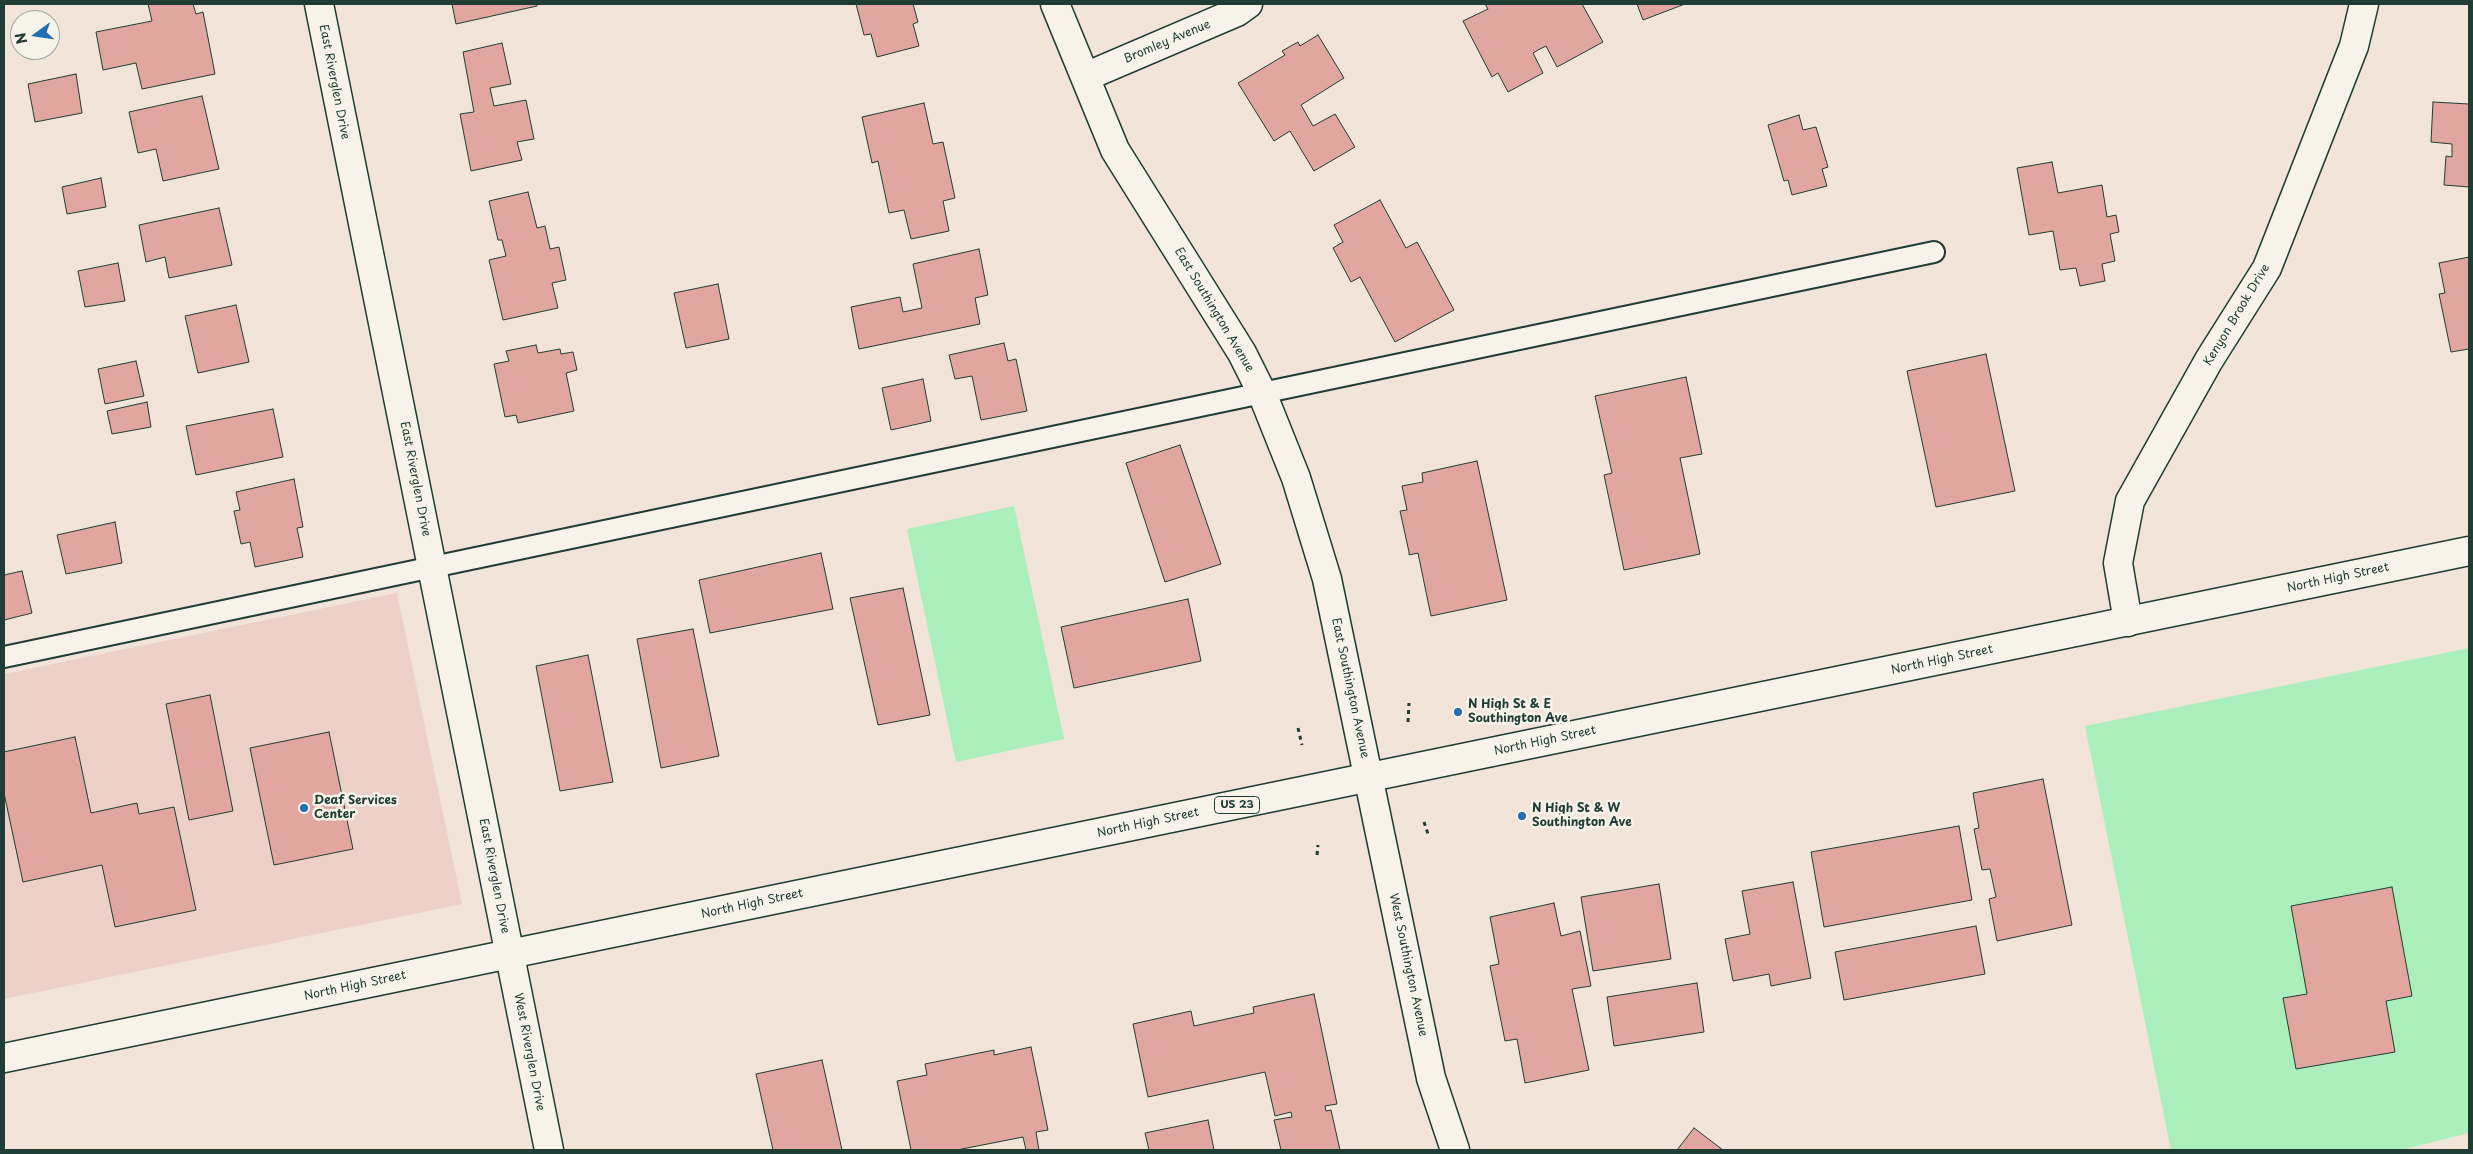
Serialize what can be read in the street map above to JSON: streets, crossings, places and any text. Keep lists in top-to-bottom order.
{
  "streets": {
    "street": [
      "Bromley Avenue",
      "East Riverglen Drive",
      "East Southington Avenue",
      "Kenyon Brook Drive",
      "North High Street",
      "US 23",
      "West Southington Avenue",
      "West Riverglen Drive"
    ]
  },
  "crossings": [
    ["Bromley Avenue", "East Southington Avenue"],
    ["East Riverglen Drive", "North High Street"],
    ["East Riverglen Drive", "West Riverglen Drive"],
    ["East Southington Avenue", "North High Street"],
    ["East Southington Avenue", "West Southington Avenue"],
    ["Kenyon Brook Drive", "North High Street"],
    ["North High Street", "West Southington Avenue"],
    ["North High Street", "West Riverglen Drive"]
  ],
  "places": ["N High St & E Southington Ave", "Deaf Services Center", "N High St & W Southington Ave"],
  "north": "left"
}
